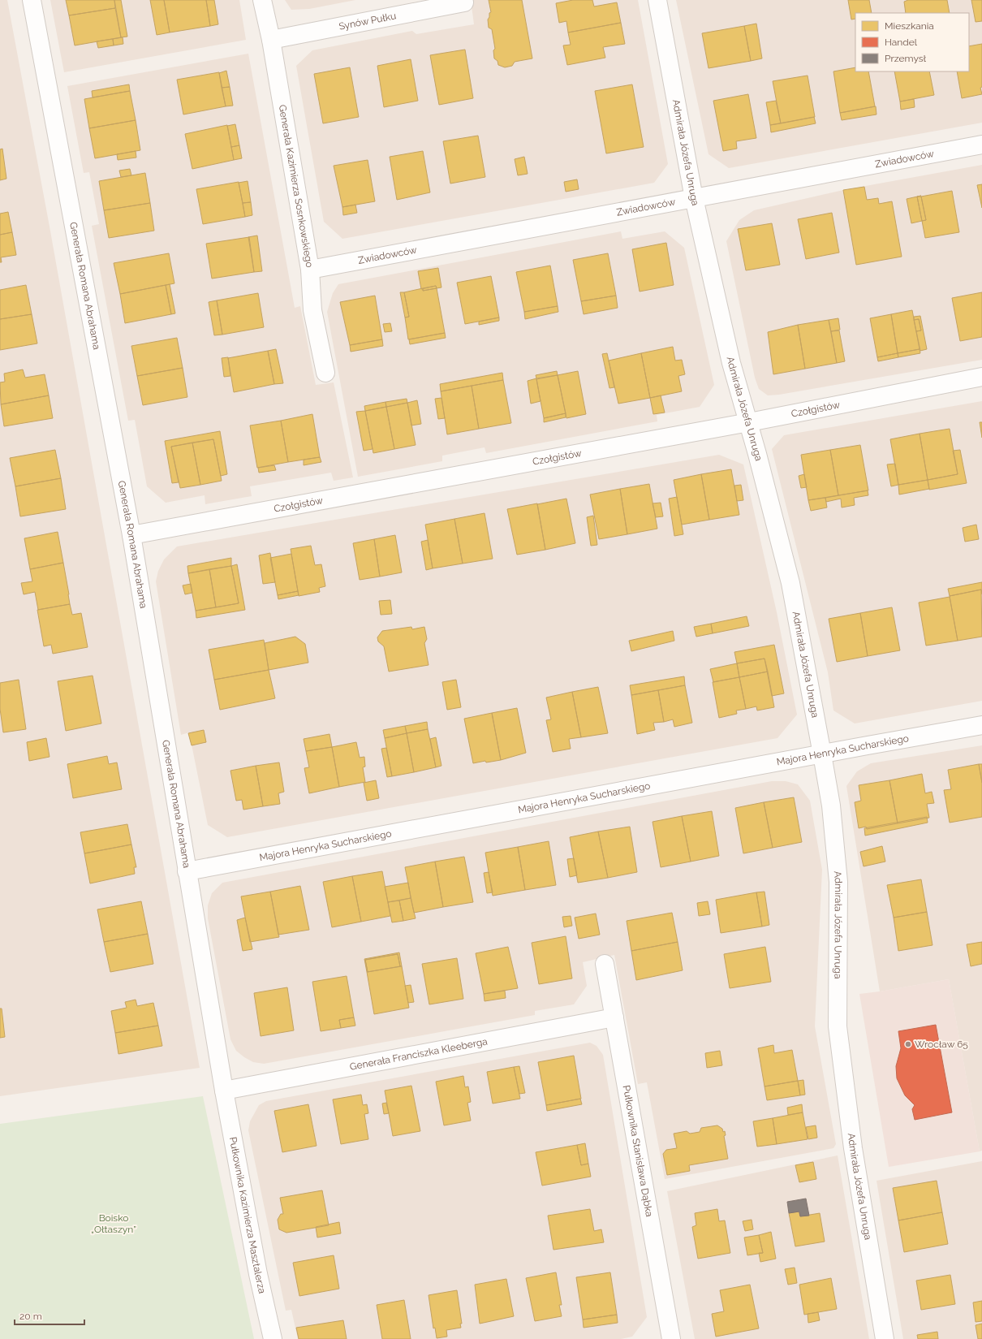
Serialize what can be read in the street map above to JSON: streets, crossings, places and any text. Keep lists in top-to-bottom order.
{
  "streets": {
    "street": [
      "Synów Pułku",
      "Admirała Józefa Unruga",
      "Zwiadowców",
      "Generała Kazimierza Sosnkowskiego",
      "Generała Romana Abrahama",
      "Czołgistów",
      "Majora Henryka Sucharskiego",
      "Generała Franciszka Kleeberga",
      "Pułkownika Stanisława Dąbka",
      "Pułkownika Kazimierza Masztalerza"
    ]
  },
  "crossings": [
    ["Synów Pułku", "Generała Kazimierza Sosnkowskiego"],
    ["Admirała Józefa Unruga", "Zwiadowców"],
    ["Admirała Józefa Unruga", "Czołgistów"],
    ["Admirała Józefa Unruga", "Majora Henryka Sucharskiego"],
    ["Zwiadowców", "Generała Kazimierza Sosnkowskiego"],
    ["Generała Romana Abrahama", "Czołgistów"],
    ["Generała Romana Abrahama", "Majora Henryka Sucharskiego"],
    ["Generała Romana Abrahama", "Generała Franciszka Kleeberga"],
    ["Generała Romana Abrahama", "Pułkownika Kazimierza Masztalerza"],
    ["Generała Franciszka Kleeberga", "Pułkownika Stanisława Dąbka"],
    ["Generała Franciszka Kleeberga", "Pułkownika Kazimierza Masztalerza"]
  ],
  "parks": ["Boisko „Ołtaszyn”"],
  "places": ["Wrocław 65"],
  "legend": ["Mieszkania", "Handel", "Przemysł"],
  "scale_bar": "20 m"
}
